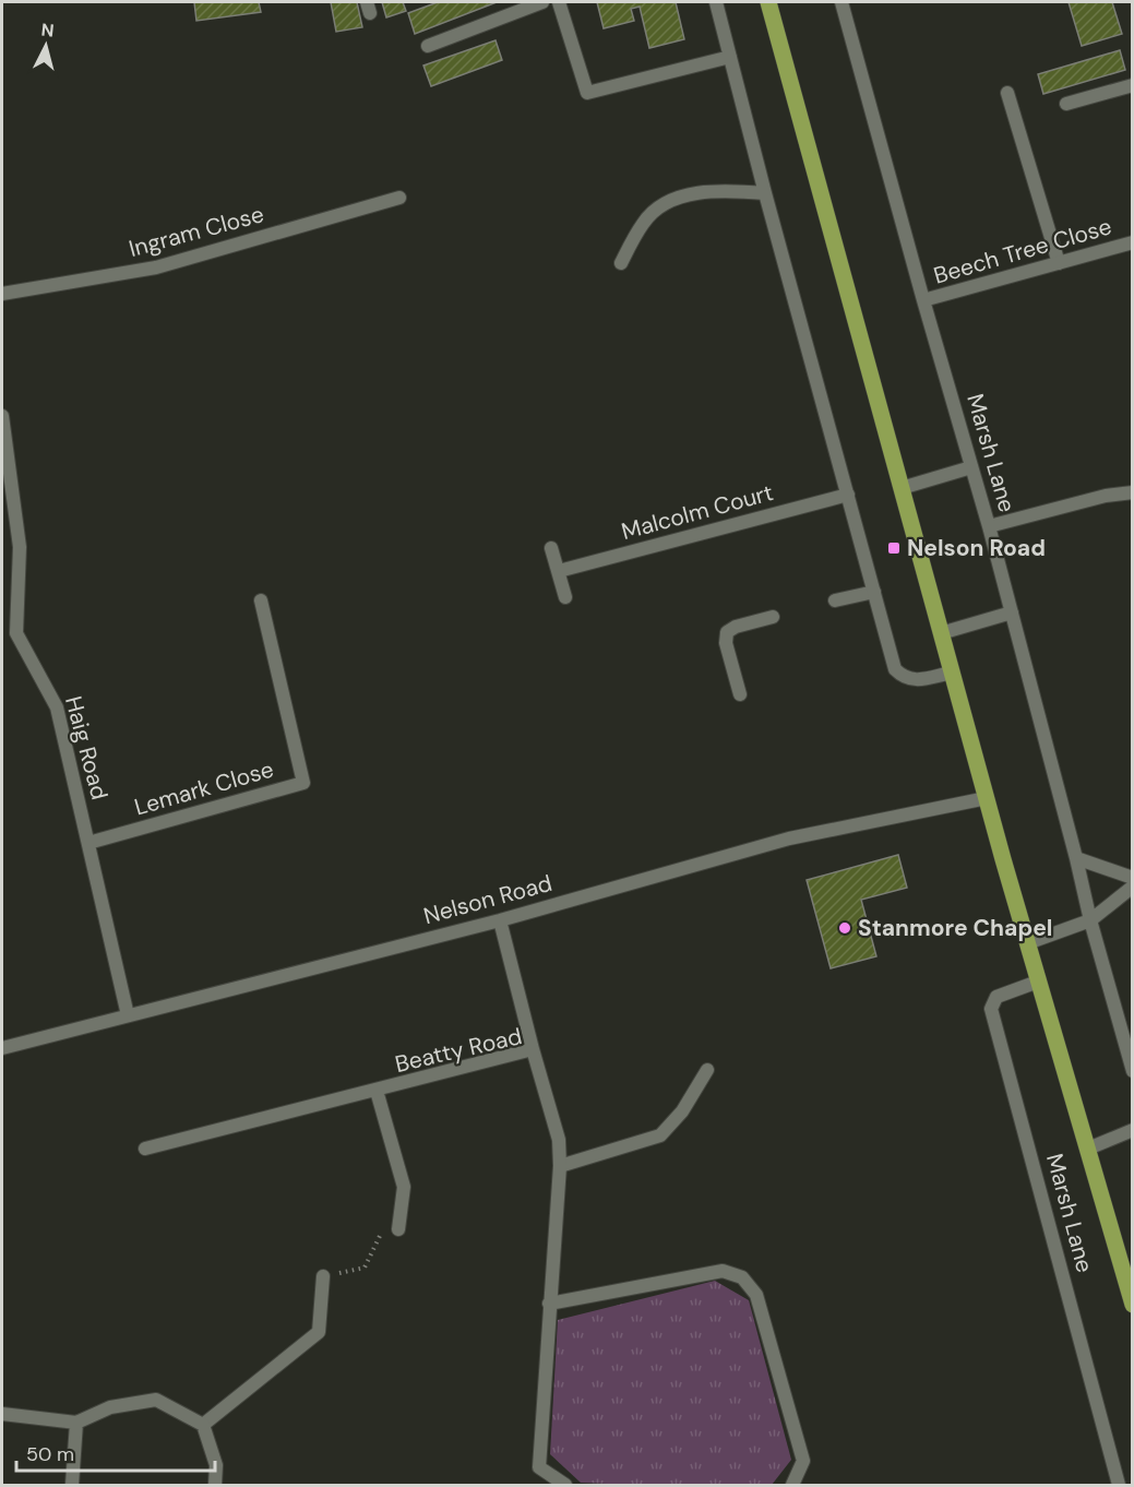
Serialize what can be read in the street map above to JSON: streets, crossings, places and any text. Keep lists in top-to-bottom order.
{
  "streets": {
    "main road": ["Marsh Lane"],
    "street": [
      "Ingram Close",
      "Beech Tree Close",
      "Malcolm Court",
      "Haig Road",
      "Lemark Close",
      "Nelson Road",
      "Beatty Road"
    ]
  },
  "crossings": [
    ["Beech Tree Close", "Marsh Lane"],
    ["Marsh Lane", "Nelson Road"],
    ["Haig Road", "Lemark Close"],
    ["Haig Road", "Nelson Road"]
  ],
  "places": {
    "transit": ["Nelson Road"],
    "other": ["Stanmore Chapel"]
  },
  "scale_bar": "50 m",
  "north": "top"
}
